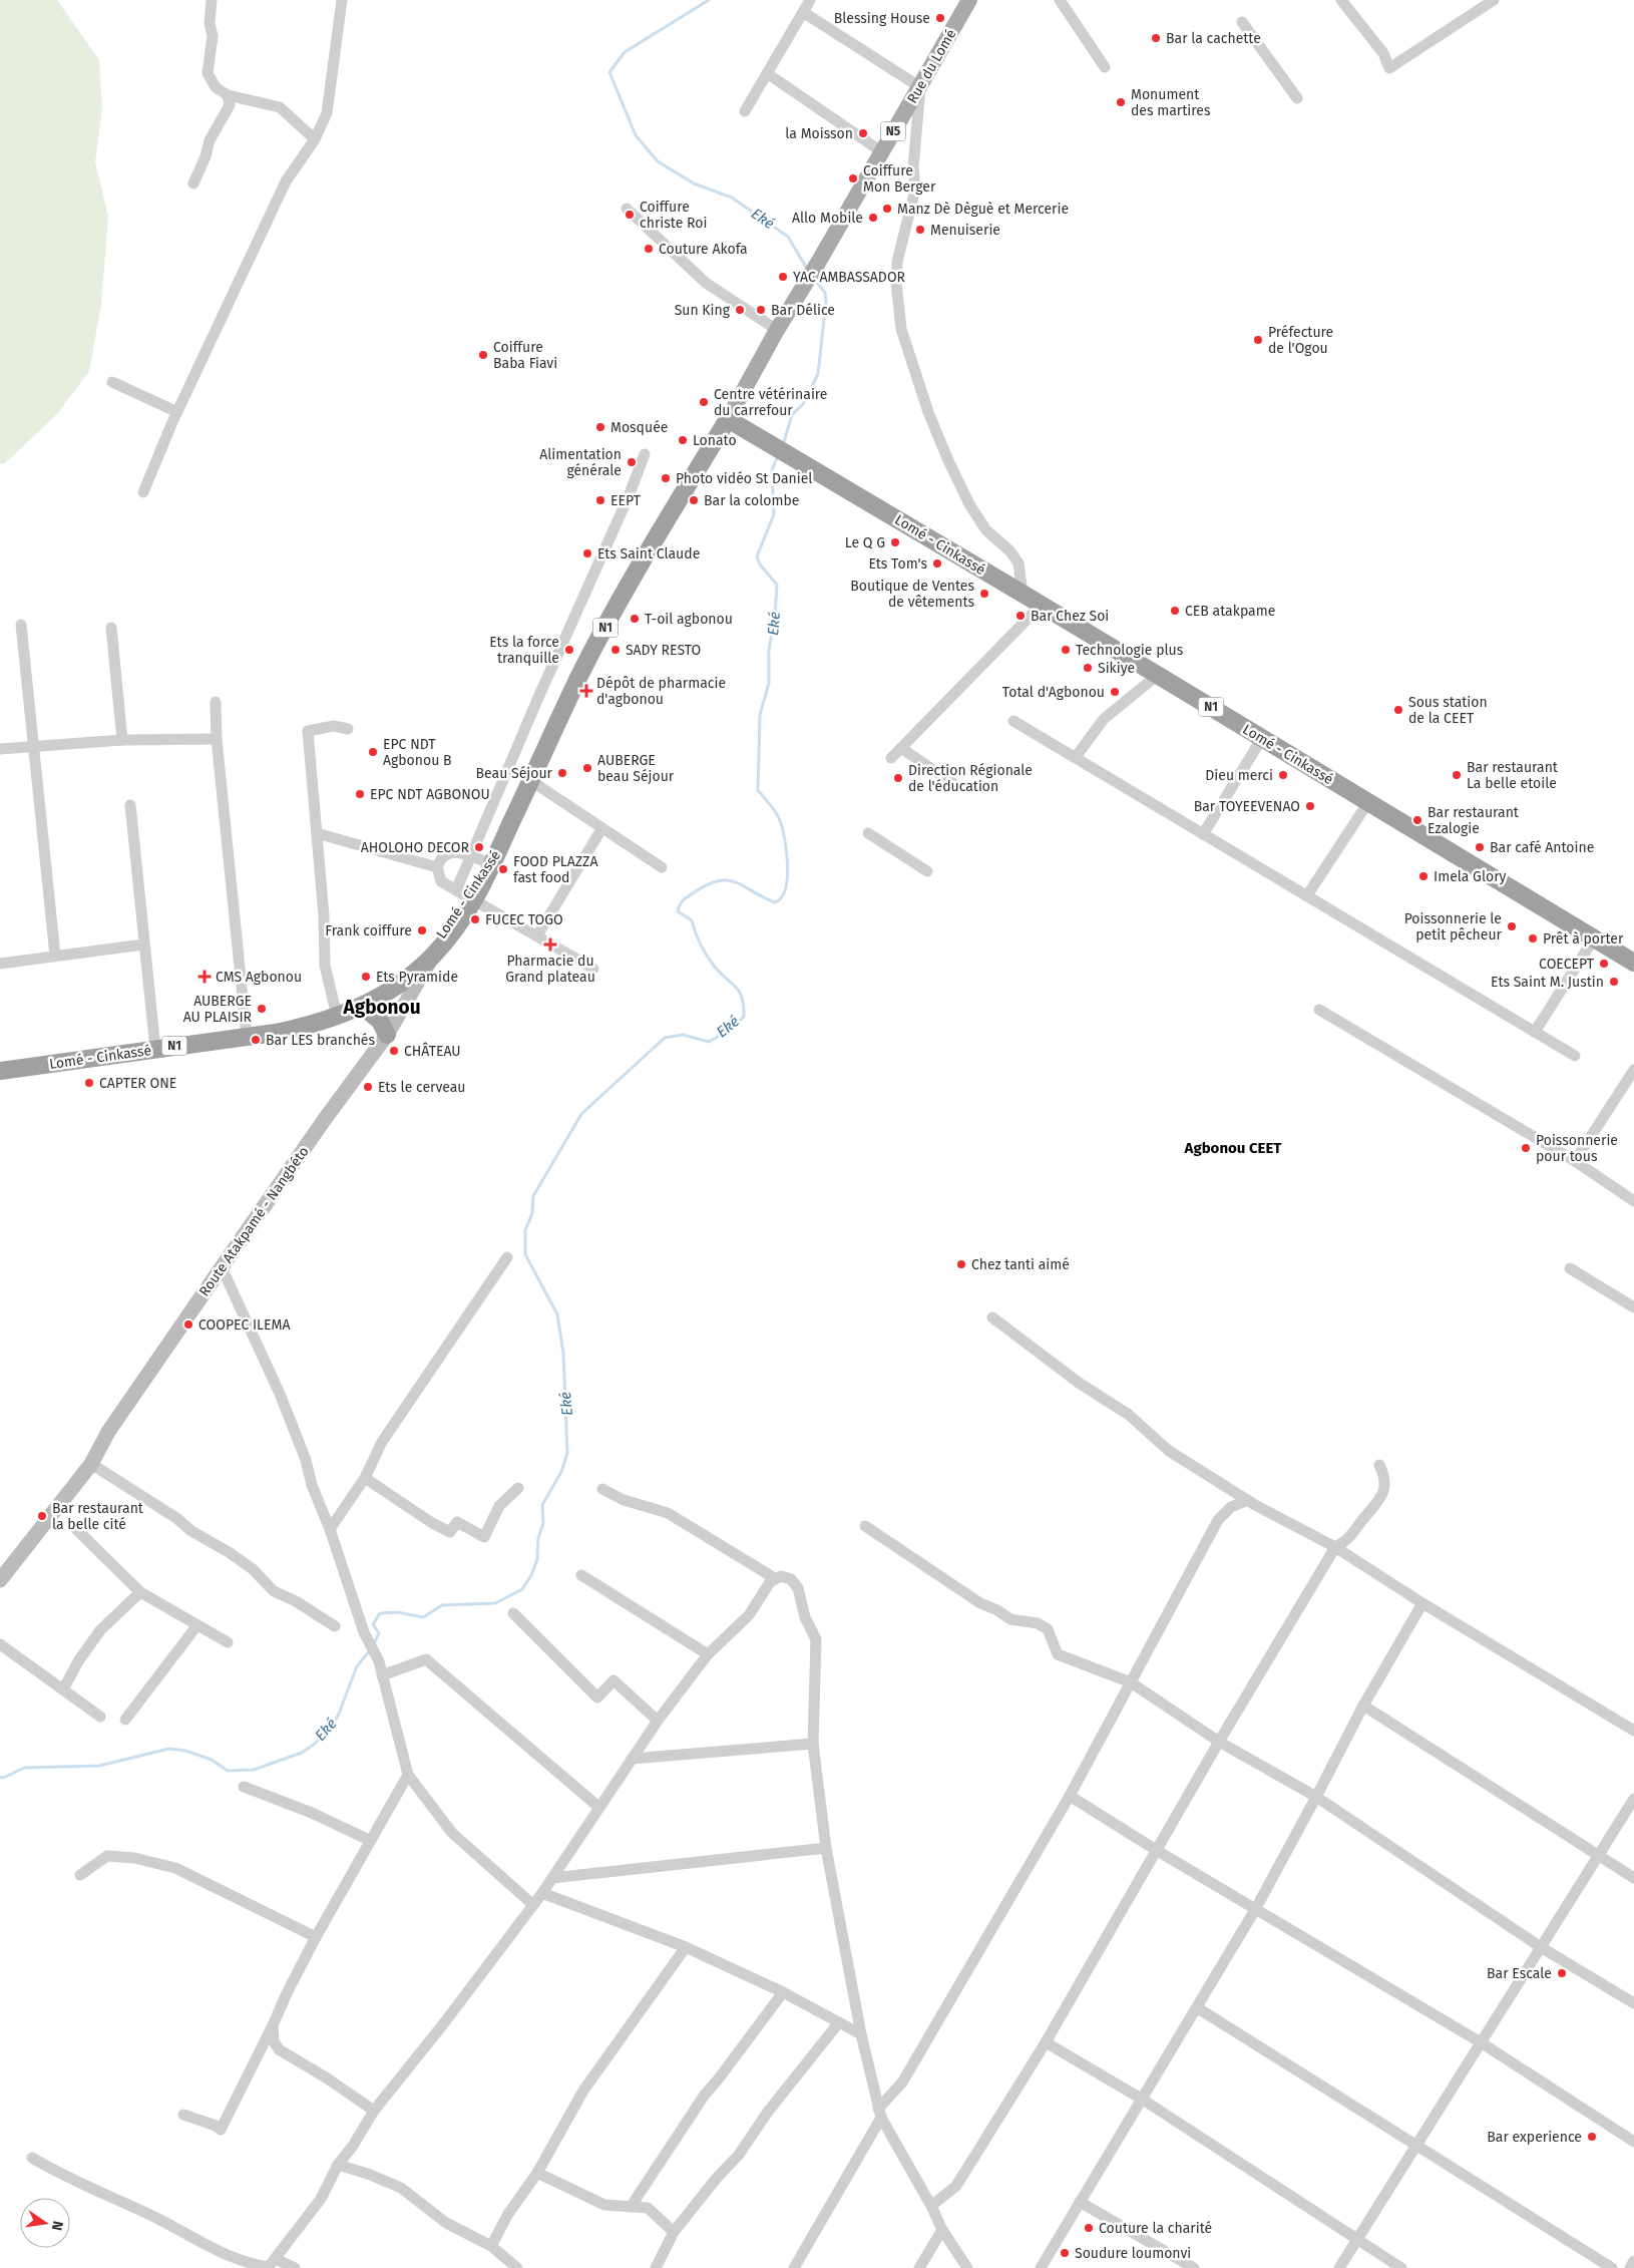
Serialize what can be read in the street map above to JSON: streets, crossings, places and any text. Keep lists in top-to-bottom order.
{
  "streets": {
    "highway": ["Lomé - Cinkassé", "N1"],
    "main road": ["Rue du Lomé", "N5", "Route Atakpamé - Nangbéto"]
  },
  "crossings": [
    ["Rue du Lomé", "N5"],
    ["N5", "Lomé - Cinkassé"],
    ["N5", "N1"],
    ["Lomé - Cinkassé", "N1"],
    ["Lomé - Cinkassé", "Route Atakpamé - Nangbéto"]
  ],
  "districts": ["Agbonou", "Agbonou CEET"],
  "water": ["Eké"],
  "places": {
    "other": [
      "Blessing House",
      "Bar la cachette",
      "Monument des martires",
      "la Moisson",
      "Coiffure Mon Berger",
      "Manz Dè Dèguè et Mercerie",
      "Coiffure christe Roi",
      "Allo Mobile",
      "Menuiserie",
      "Couture Akofa",
      "YAC AMBASSADOR",
      "Sun King",
      "Bar Délice",
      "Préfecture de l'Ogou",
      "Coiffure Baba Fiavi",
      "Centre vétérinaire du carrefour",
      "Mosquée",
      "Lonato",
      "Alimentation générale",
      "Photo vidéo St Daniel",
      "EEPT",
      "Bar la colombe",
      "Le Q G",
      "Ets Saint Claude",
      "Ets Tom's",
      "Boutique de Ventes de vêtements",
      "CEB atakpame",
      "Bar Chez Soi",
      "T-oil agbonou",
      "Ets la force tranquille",
      "SADY RESTO",
      "Technologie plus",
      "Sikiye",
      "Total d'Agbonou",
      "Sous station de la CEET",
      "EPC NDT Agbonou B",
      "AUBERGE beau Séjour",
      "Beau Séjour",
      "Dieu merci",
      "Bar restaurant La belle etoile",
      "Direction Régionale de l'éducation",
      "EPC NDT AGBONOU",
      "Bar TOYEEVENAO",
      "Bar restaurant Ezalogie",
      "AHOLOHO DECOR",
      "Bar café Antoine",
      "FOOD PLAZZA fast food",
      "Imela Glory",
      "FUCEC TOGO",
      "Poissonnerie le petit pêcheur",
      "Frank coiffure",
      "Prêt à porter",
      "COECEPT",
      "Ets Pyramide",
      "Ets Saint M. Justin",
      "AUBERGE AU PLAISIR",
      "Bar LES branchés",
      "CHÂTEAU",
      "CAPTER ONE",
      "Ets le cerveau",
      "Poissonnerie pour tous",
      "Chez tanti aimé",
      "COOPEC ILEMA",
      "Bar restaurant la belle cité",
      "Bar Escale",
      "Bar experience",
      "Couture la charité",
      "Soudure loumonvi"
    ],
    "health": ["Dépôt de pharmacie d'agbonou", "Pharmacie du Grand plateau", "CMS Agbonou"]
  },
  "north": "right"
}
